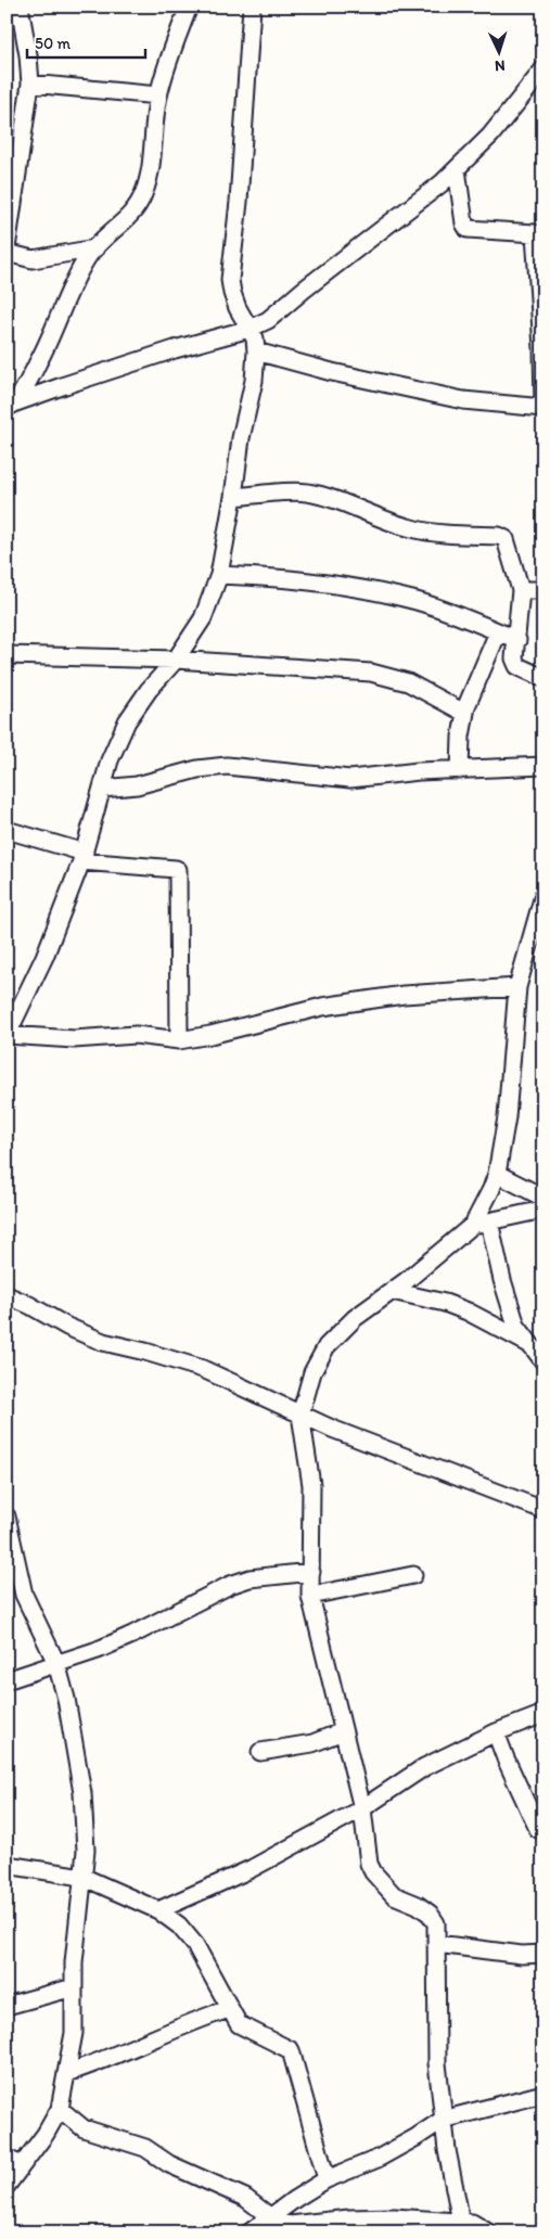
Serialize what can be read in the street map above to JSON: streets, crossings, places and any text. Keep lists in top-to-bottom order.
{
  "scale_bar": "50 m",
  "north": "bottom"
}
